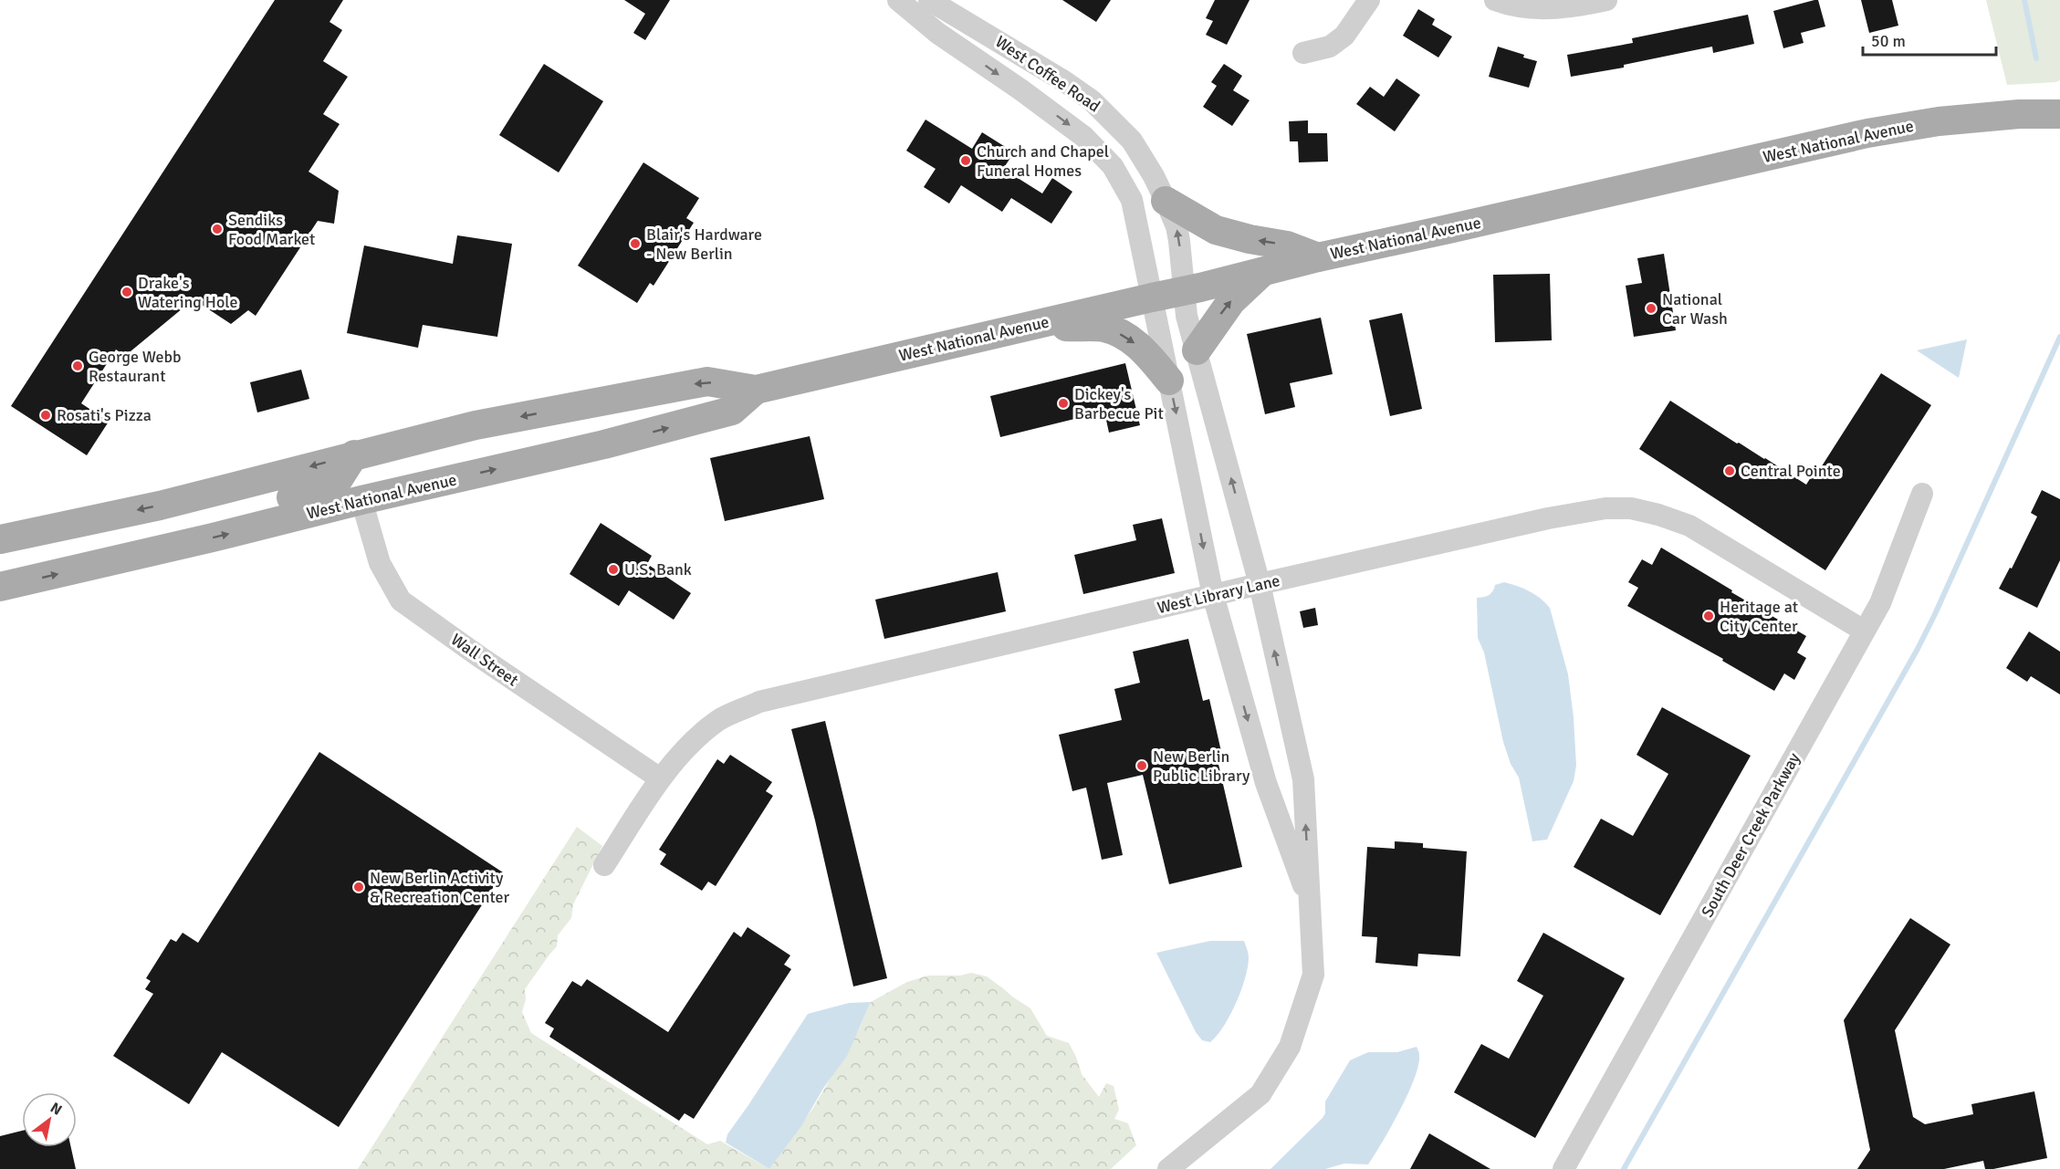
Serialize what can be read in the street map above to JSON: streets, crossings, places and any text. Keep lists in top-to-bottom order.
{
  "streets": {
    "main road": ["West National Avenue"],
    "street": [
      "West Coffee Road",
      "West Library Lane",
      "Wall Street",
      "South Deer Creek Parkway"
    ]
  },
  "crossings": [
    ["West Coffee Road", "West National Avenue"],
    ["West Coffee Road", "West Library Lane"],
    ["West National Avenue", "Wall Street"],
    ["West Library Lane", "Wall Street"],
    ["West Library Lane", "South Deer Creek Parkway"]
  ],
  "places": [
    "Church and Chapel Funeral Homes",
    "Sendiks Food Market",
    "Blair's Hardware - New Berlin",
    "Drake's Watering Hole",
    "National Car Wash",
    "George Webb Restaurant",
    "Dickey's Barbecue Pit",
    "Rosati's Pizza",
    "Central Pointe",
    "U.S. Bank",
    "Heritage at City Center",
    "New Berlin Public Library",
    "New Berlin Activity & Recreation Center"
  ],
  "scale_bar": "50 m",
  "north": "top right"
}
